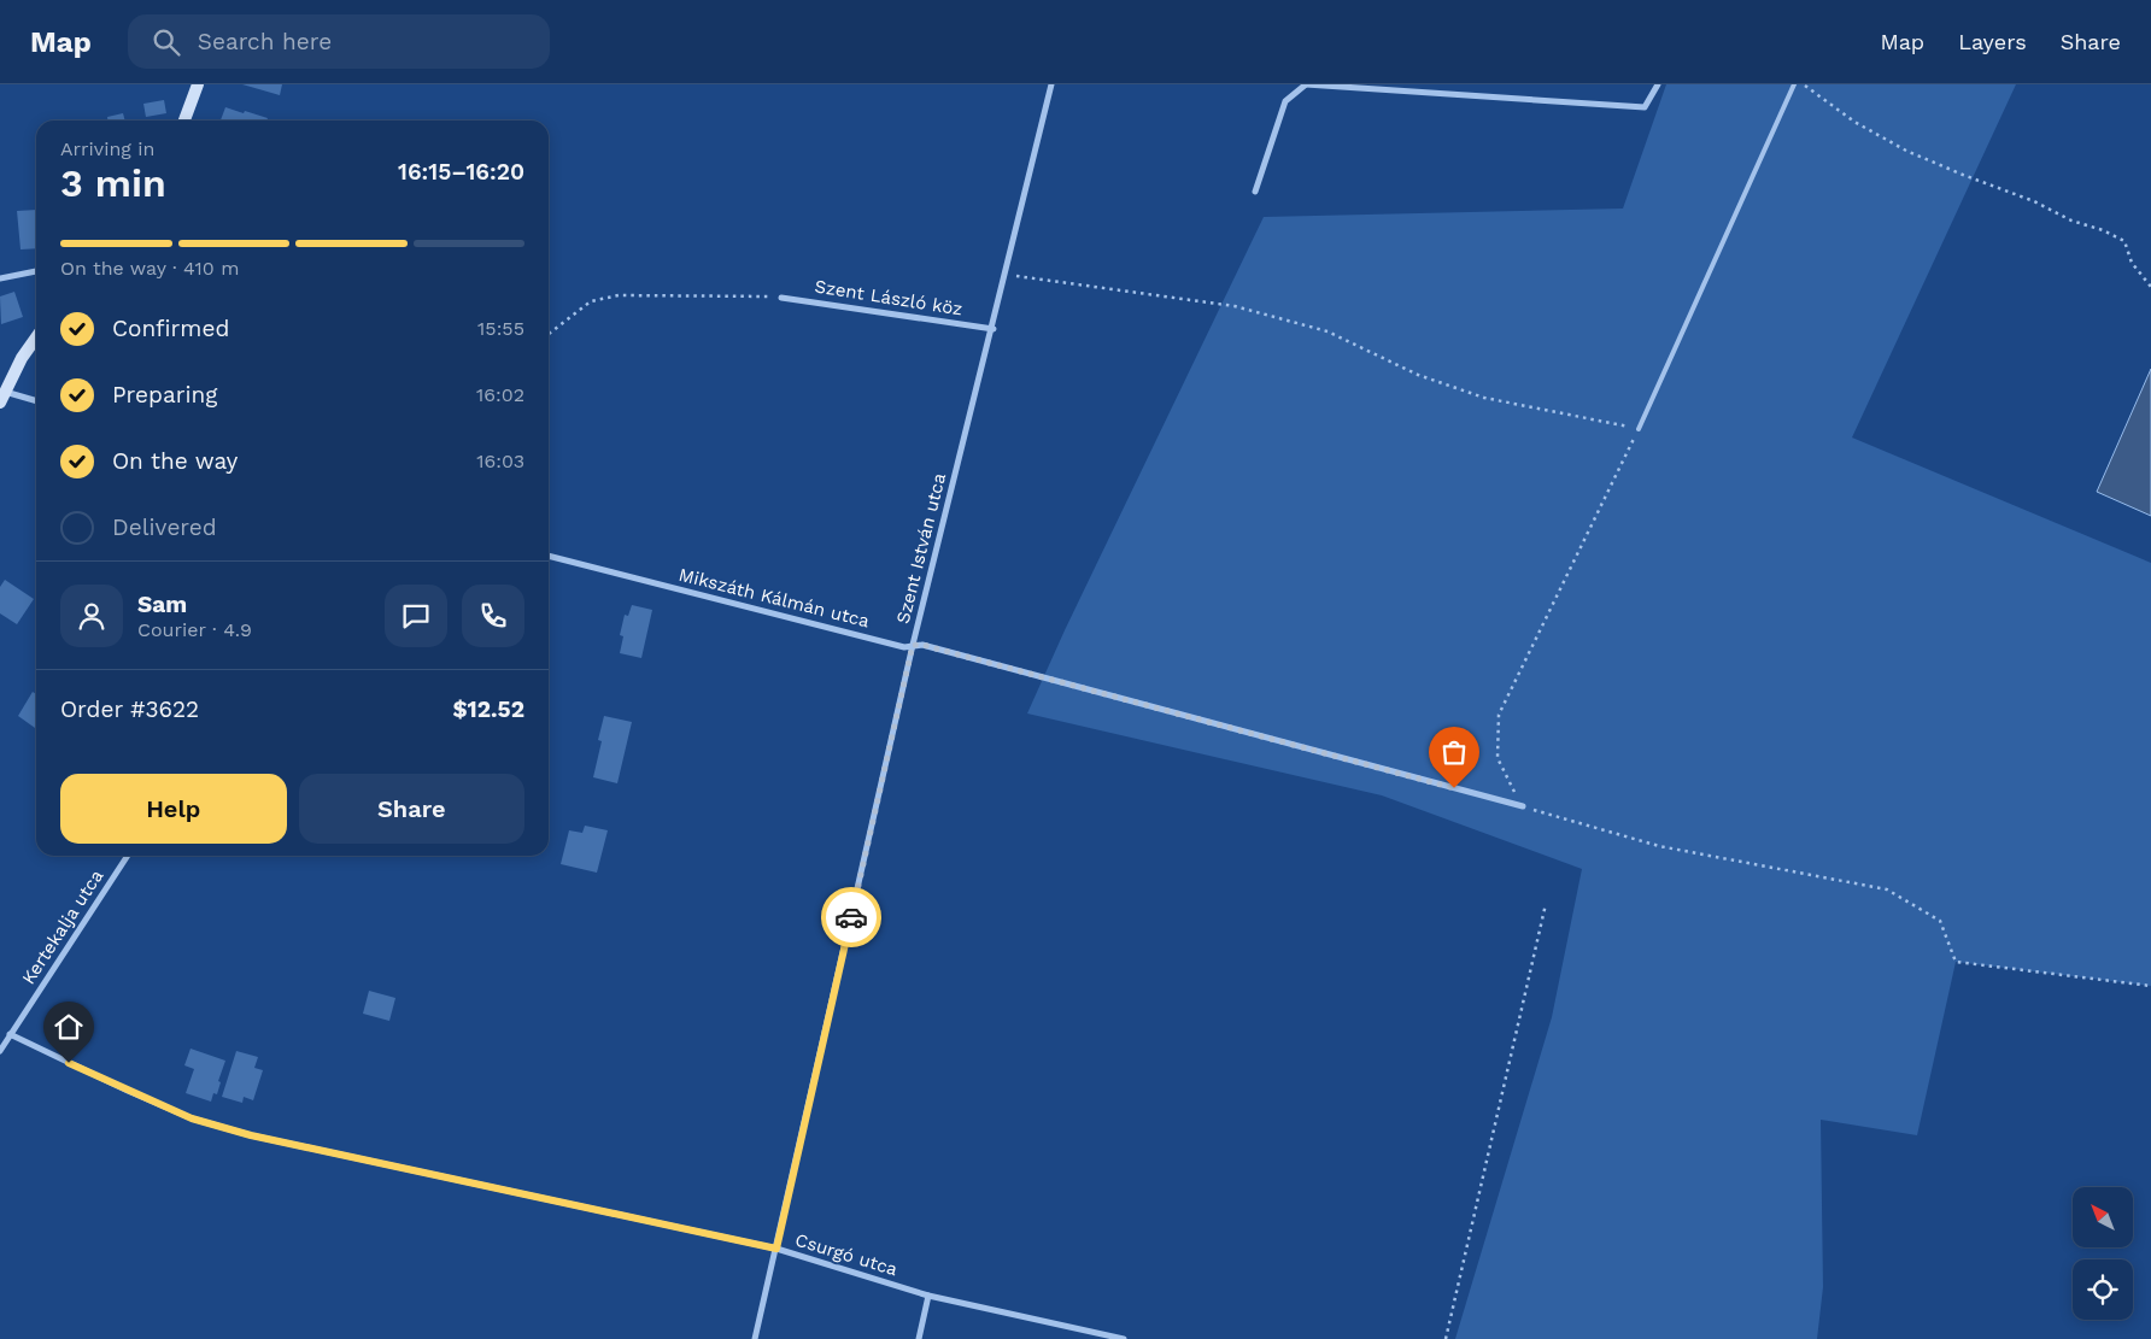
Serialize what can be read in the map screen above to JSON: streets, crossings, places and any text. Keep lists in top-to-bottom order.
{
  "streets": {
    "street": [
      "Szent László köz",
      "Szent István utca",
      "Mikszáth Kálmán utca",
      "Kertekalja utca",
      "Csurgó utca"
    ]
  },
  "crossings": [
    ["Szent László köz", "Szent István utca"],
    ["Szent István utca", "Mikszáth Kálmán utca"],
    ["Szent István utca", "Csurgó utca"],
    ["Kertekalja utca", "Csurgó utca"]
  ],
  "north": "top left",
  "page": {
    "header": "Map",
    "search": "Search here",
    "nav": ["Map", "Layers", "Share"],
    "heading": ["3 min", "Arriving in", "16:15–16:20"],
    "panel": [
      "Sam",
      "Courier · 4.9",
      "Order #3622",
      "$12.52"
    ],
    "bar": "On the way · 410 m",
    "list": [
      ["Confirmed", "15:55"],
      ["Preparing", "16:02"],
      ["On the way", "16:03"],
      "Delivered"
    ],
    "buttons": ["Help", "Share"]
  }
}
